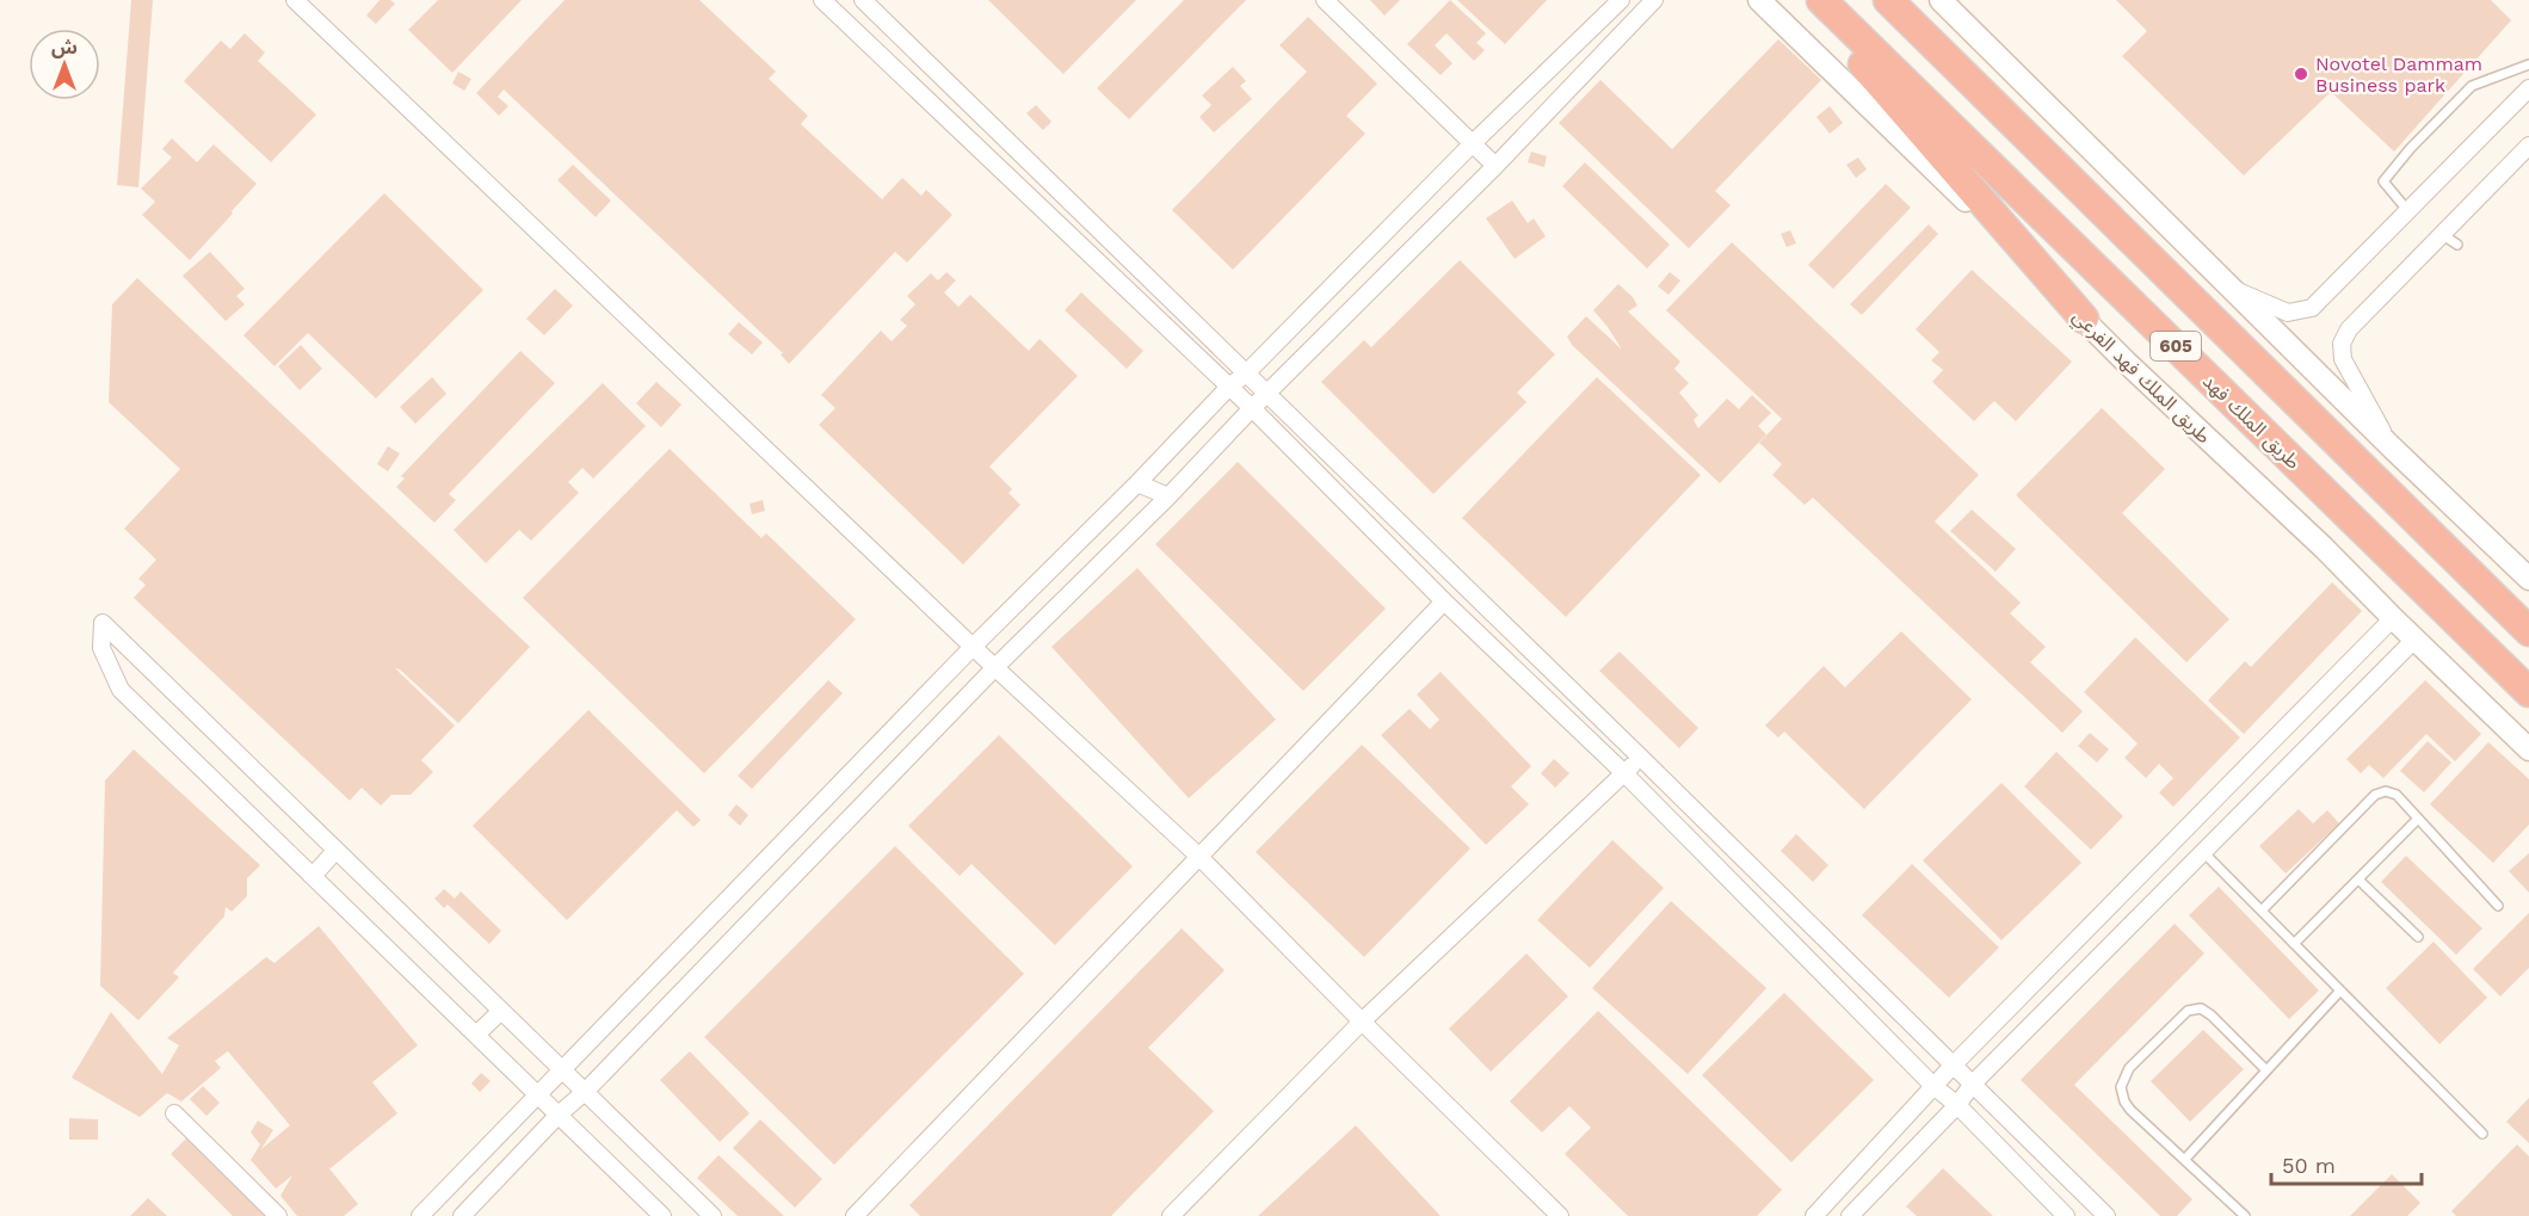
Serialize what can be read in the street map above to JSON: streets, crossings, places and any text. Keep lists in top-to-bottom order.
{
  "streets": {
    "highway": ["605", "طريق الملك فهد"],
    "main road": ["طريق الملك فهد الفرعي"]
  },
  "places": ["Novotel Dammam Business park"],
  "scale_bar": "50 m",
  "north": "top"
}
